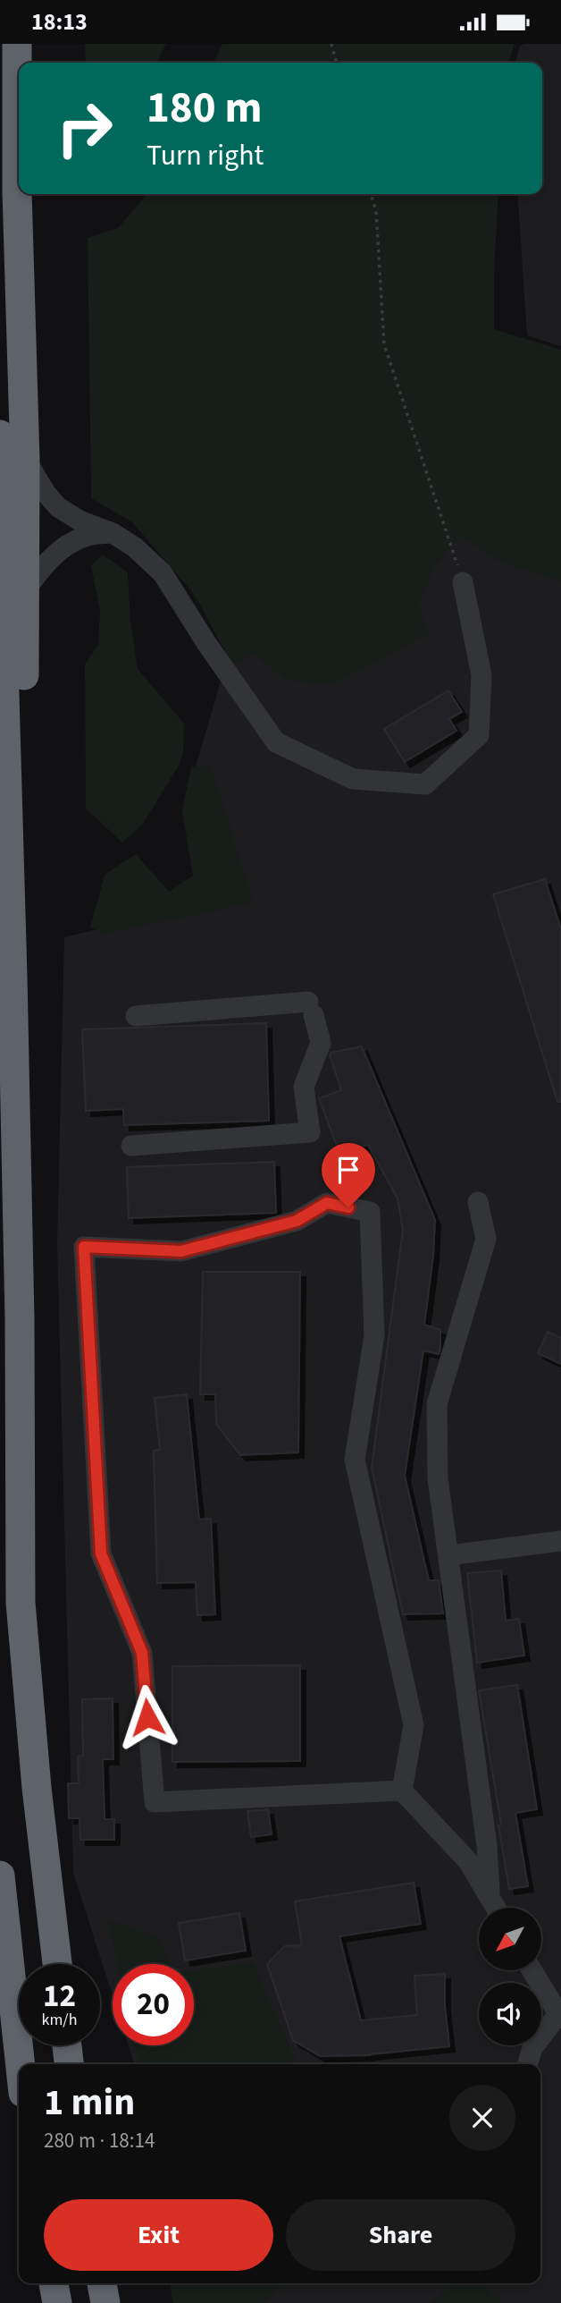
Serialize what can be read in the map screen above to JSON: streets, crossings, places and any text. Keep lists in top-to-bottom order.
{
  "north": "bottom left",
  "page": {
    "status": "18:13",
    "turn": ["180 m", "Turn right"],
    "speed": "12 km/h",
    "limit": "20",
    "heading": ["1 min", "280 m · 18:14"],
    "buttons": ["Exit", "Share"]
  }
}
